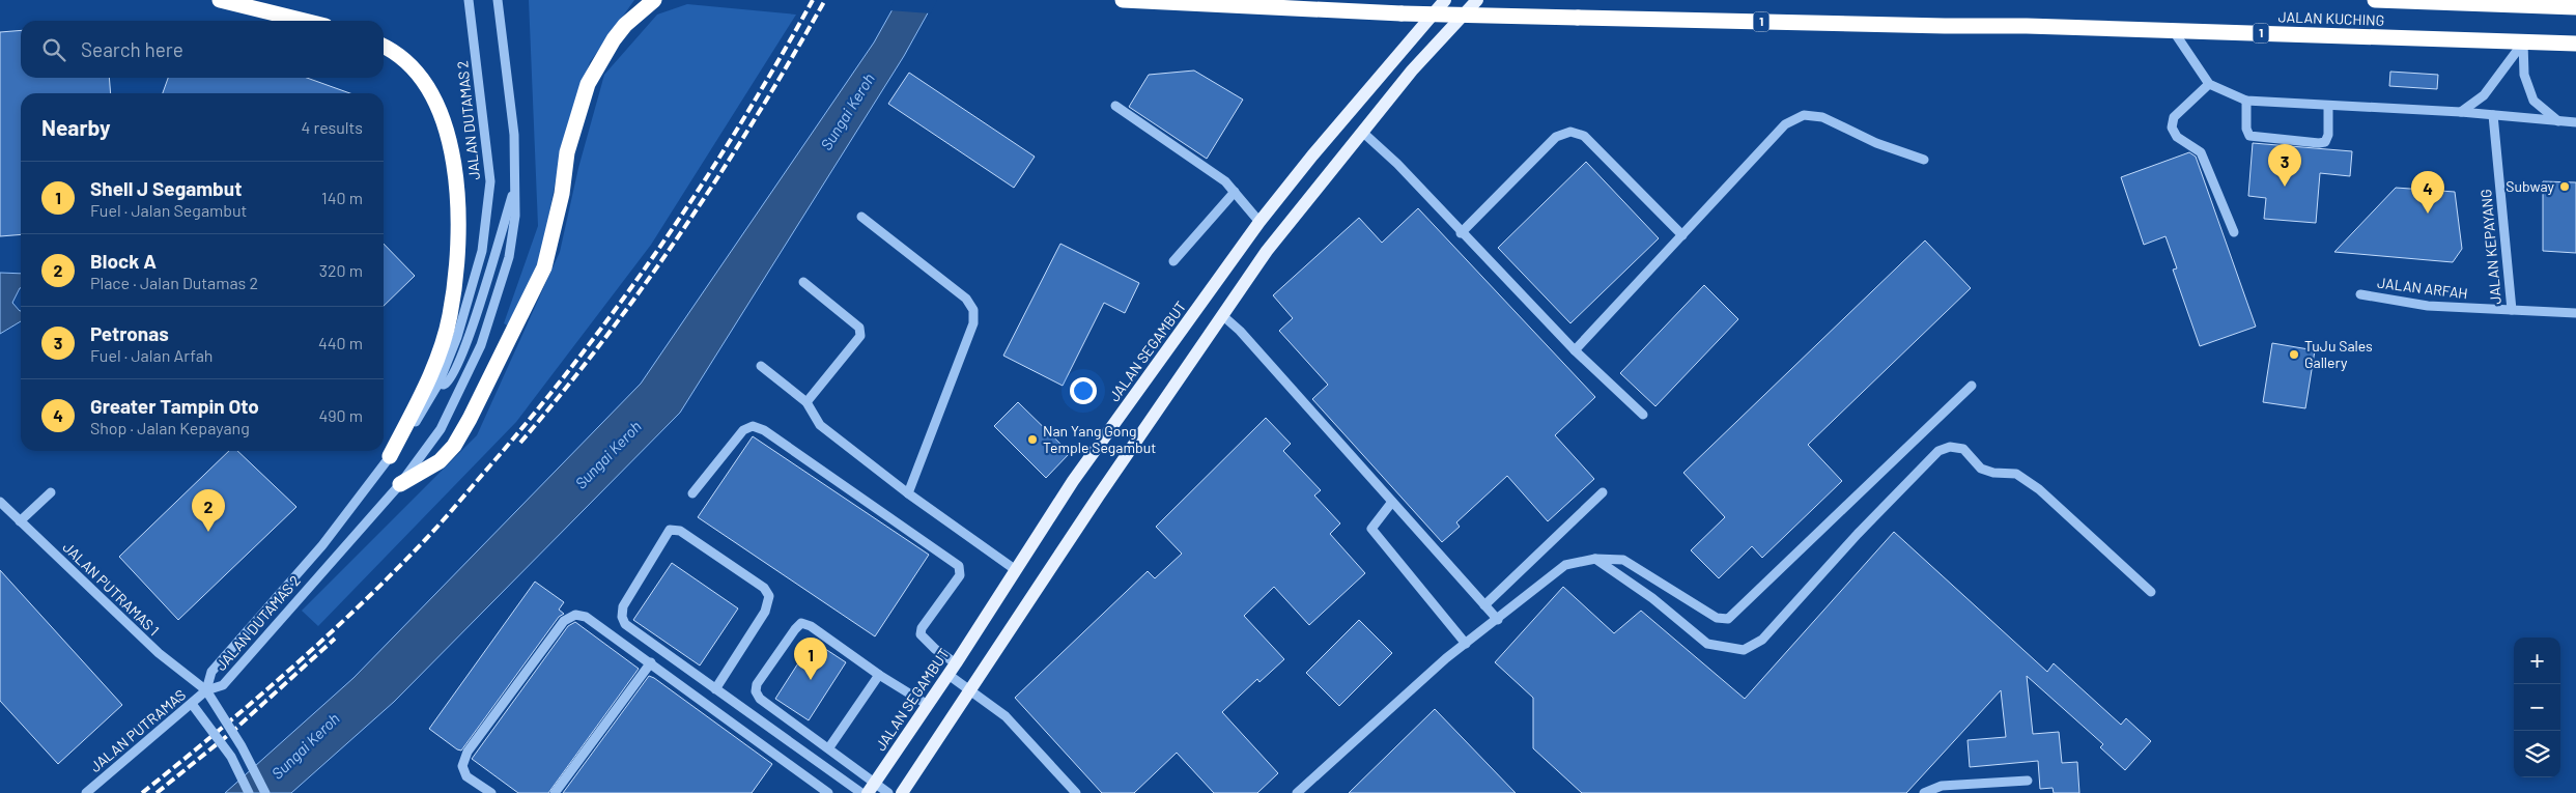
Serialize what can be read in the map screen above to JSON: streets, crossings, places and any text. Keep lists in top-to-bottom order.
{
  "streets": {
    "highway": ["JALAN KUCHING", "1"],
    "main road": ["JALAN SEGAMBUT"],
    "street": [
      "JALAN DUTAMAS 2",
      "JALAN KEPAYANG",
      "JALAN ARFAH",
      "JALAN PUTRAMAS 1",
      "JALAN PUTRAMAS"
    ]
  },
  "crossings": [
    ["JALAN DUTAMAS 2", "JALAN PUTRAMAS 1"],
    ["JALAN DUTAMAS 2", "JALAN PUTRAMAS"],
    ["JALAN KEPAYANG", "JALAN ARFAH"],
    ["JALAN PUTRAMAS 1", "JALAN PUTRAMAS"]
  ],
  "water": ["Sungai Keroh"],
  "places": ["Subway", "TuJu Sales Gallery", "Nan Yang Gong Temple Segambut"],
  "page": {
    "search": "Search here",
    "heading": ["Nearby", "4 results"],
    "pins": [
      "3",
      "4",
      "2",
      "1"
    ],
    "list": [
      {
        "mark": "1",
        "name": "Shell J Segambut",
        "note": "Fuel · Jalan Segambut",
        "value": "140 m"
      },
      {
        "mark": "2",
        "name": "Block A",
        "note": "Place · Jalan Dutamas 2",
        "value": "320 m"
      },
      {
        "mark": "3",
        "name": "Petronas",
        "note": "Fuel · Jalan Arfah",
        "value": "440 m"
      },
      {
        "mark": "4",
        "name": "Greater Tampin Oto",
        "note": "Shop · Jalan Kepayang",
        "value": "490 m"
      }
    ],
    "map_buttons": ["+", "−"]
  }
}
